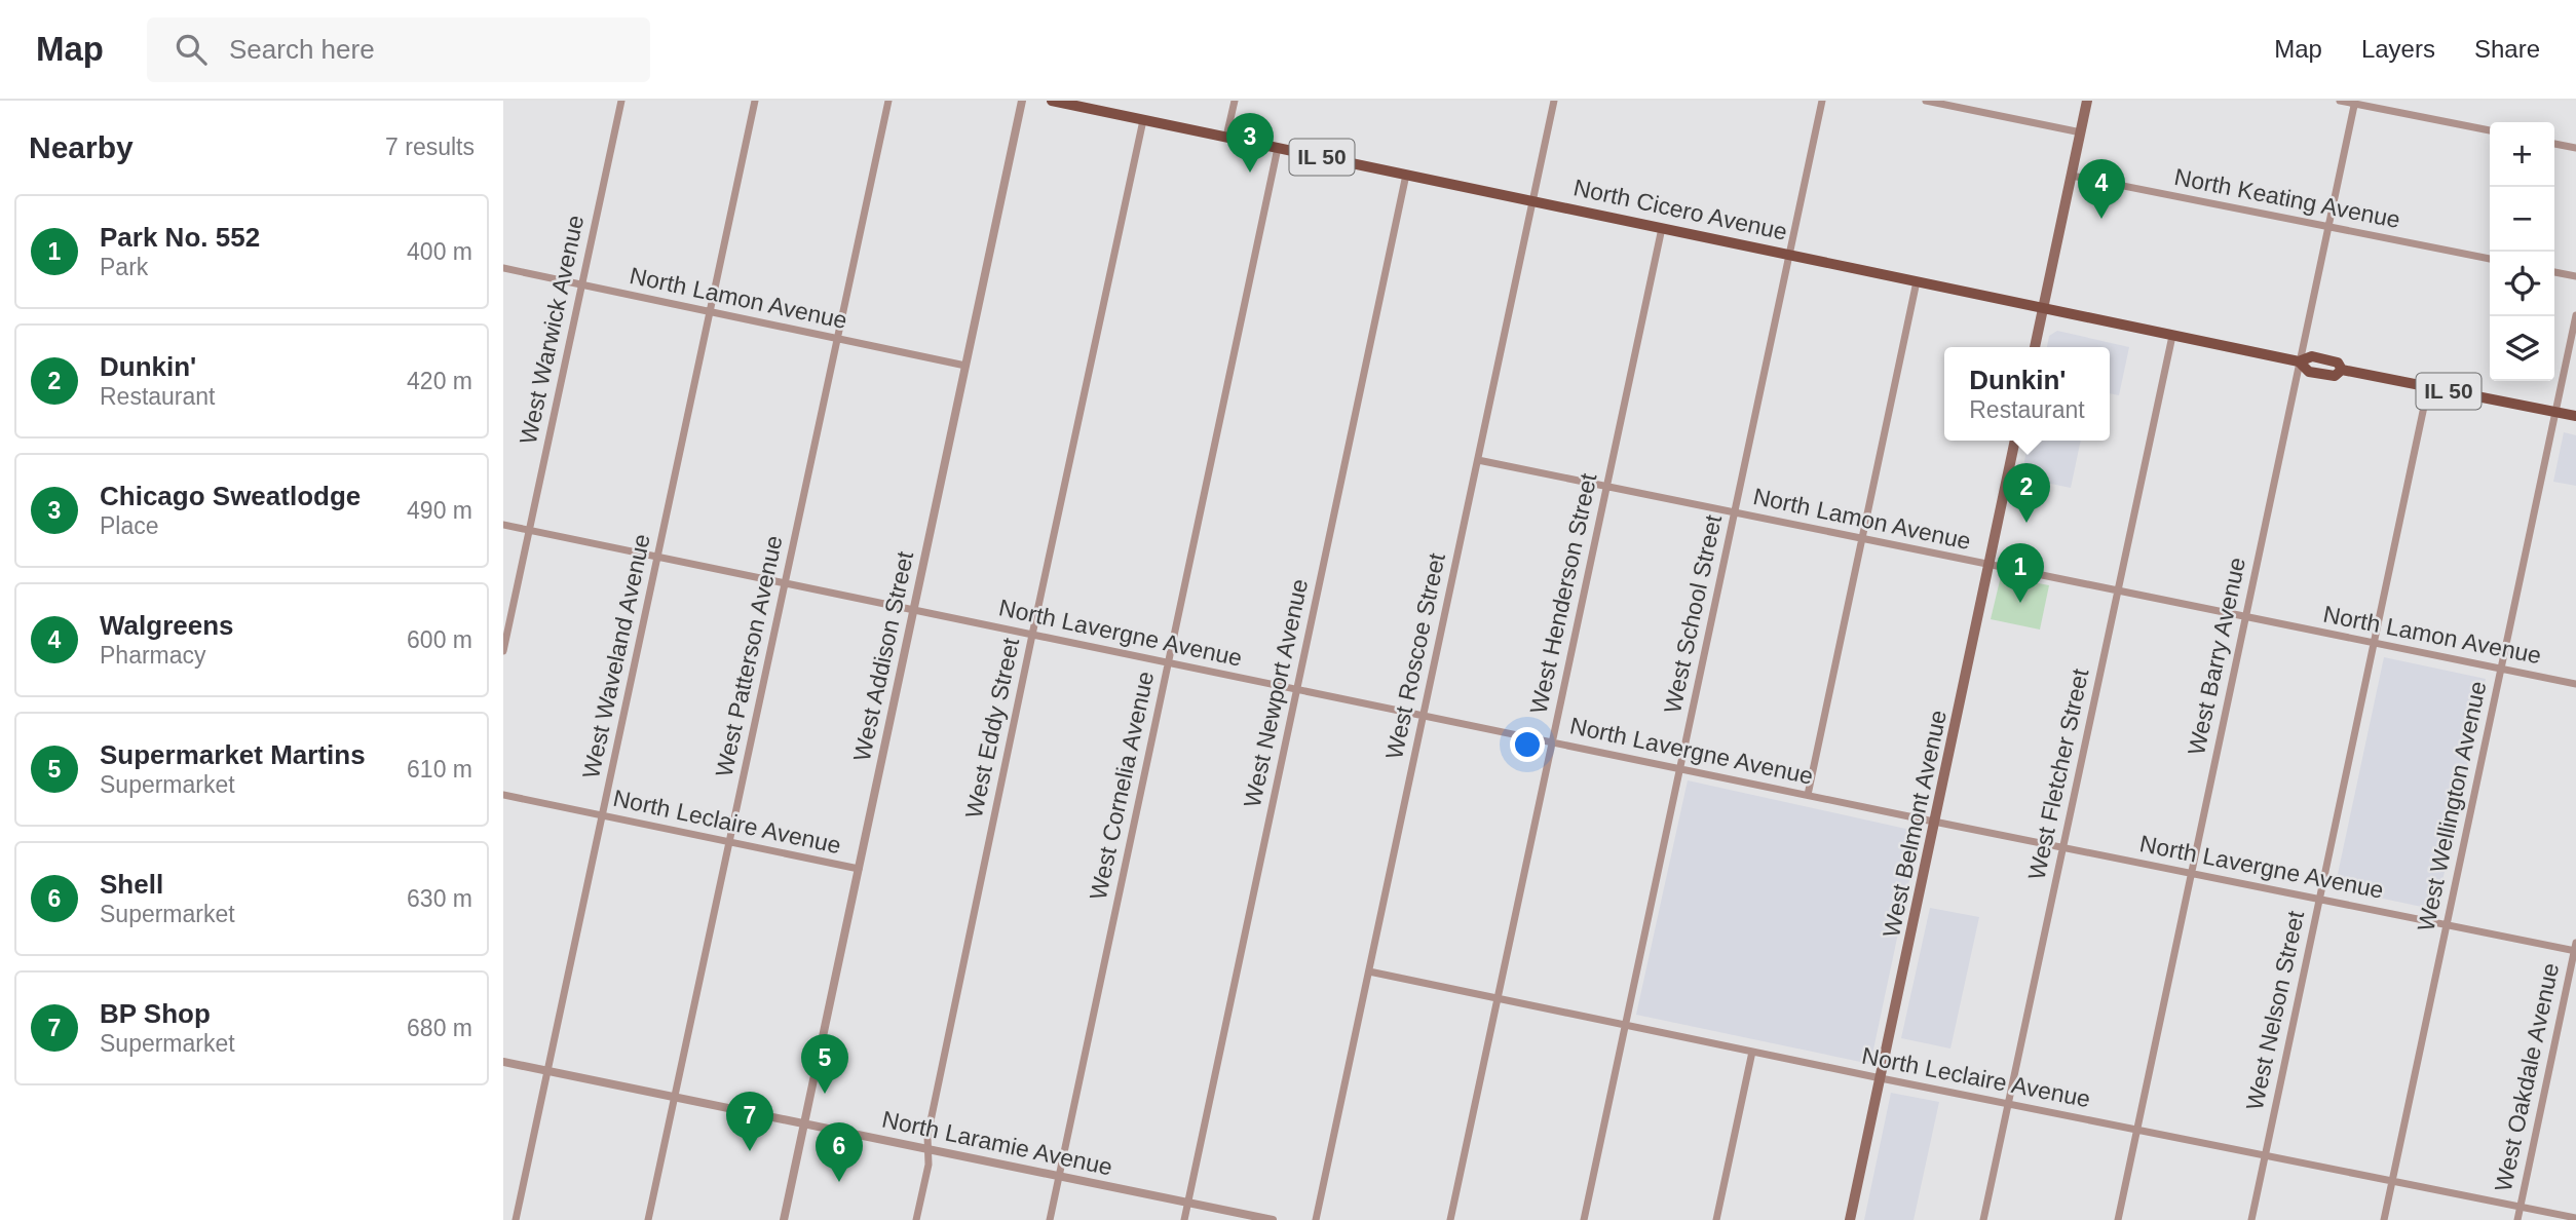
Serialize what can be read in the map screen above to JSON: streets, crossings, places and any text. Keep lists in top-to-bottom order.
{
  "streets": {
    "main road": ["IL 50", "North Cicero Avenue", "West Belmont Avenue"],
    "street": [
      "North Keating Avenue",
      "North Lamon Avenue",
      "West Warwick Avenue",
      "West Henderson Street",
      "West School Street",
      "North Lavergne Avenue",
      "West Waveland Avenue",
      "West Patterson Avenue",
      "West Addison Street",
      "West Roscoe Street",
      "West Barry Avenue",
      "West Newport Avenue",
      "West Eddy Street",
      "West Fletcher Street",
      "West Cornelia Avenue",
      "West Wellington Avenue",
      "North Leclaire Avenue",
      "West Nelson Street",
      "West Oakdale Avenue",
      "North Laramie Avenue"
    ]
  },
  "crossings": [
    ["North Keating Avenue", "West Barry Avenue"],
    ["North Cicero Avenue", "West Henderson Street"],
    ["North Cicero Avenue", "West School Street"],
    ["North Cicero Avenue", "West Roscoe Street"],
    ["North Cicero Avenue", "West Barry Avenue"],
    ["North Cicero Avenue", "West Newport Avenue"],
    ["North Cicero Avenue", "West Eddy Street"],
    ["North Cicero Avenue", "West Fletcher Street"],
    ["North Cicero Avenue", "West Cornelia Avenue"],
    ["North Cicero Avenue", "West Wellington Avenue"],
    ["North Cicero Avenue", "West Nelson Street"],
    ["North Lamon Avenue", "West Warwick Avenue"],
    ["North Lamon Avenue", "West Henderson Street"],
    ["North Lamon Avenue", "West School Street"],
    ["North Lamon Avenue", "West Waveland Avenue"],
    ["North Lamon Avenue", "West Patterson Avenue"],
    ["North Lamon Avenue", "West Addison Street"],
    ["North Lamon Avenue", "West Roscoe Street"],
    ["North Lamon Avenue", "West Barry Avenue"],
    ["North Lamon Avenue", "West Fletcher Street"],
    ["North Lamon Avenue", "West Wellington Avenue"],
    ["North Lamon Avenue", "West Belmont Avenue"],
    ["North Lamon Avenue", "West Nelson Street"],
    ["West Warwick Avenue", "North Lavergne Avenue"],
    ["West Henderson Street", "North Lavergne Avenue"],
    ["West Henderson Street", "North Leclaire Avenue"],
    ["West School Street", "North Lavergne Avenue"],
    ["West School Street", "North Leclaire Avenue"],
    ["North Lavergne Avenue", "West Waveland Avenue"],
    ["North Lavergne Avenue", "West Patterson Avenue"],
    ["North Lavergne Avenue", "West Addison Street"],
    ["North Lavergne Avenue", "West Roscoe Street"],
    ["North Lavergne Avenue", "West Barry Avenue"],
    ["North Lavergne Avenue", "West Newport Avenue"],
    ["North Lavergne Avenue", "West Eddy Street"],
    ["North Lavergne Avenue", "West Fletcher Street"],
    ["North Lavergne Avenue", "West Cornelia Avenue"],
    ["North Lavergne Avenue", "West Wellington Avenue"],
    ["North Lavergne Avenue", "West Belmont Avenue"],
    ["North Lavergne Avenue", "West Nelson Street"],
    ["North Lavergne Avenue", "West Oakdale Avenue"],
    ["West Waveland Avenue", "North Leclaire Avenue"],
    ["West Waveland Avenue", "North Laramie Avenue"],
    ["West Patterson Avenue", "North Leclaire Avenue"],
    ["West Patterson Avenue", "North Laramie Avenue"],
    ["West Addison Street", "North Leclaire Avenue"],
    ["West Addison Street", "North Laramie Avenue"],
    ["West Roscoe Street", "North Leclaire Avenue"],
    ["West Barry Avenue", "North Leclaire Avenue"],
    ["West Newport Avenue", "North Laramie Avenue"],
    ["West Eddy Street", "North Laramie Avenue"],
    ["West Fletcher Street", "North Leclaire Avenue"],
    ["West Cornelia Avenue", "North Laramie Avenue"],
    ["West Wellington Avenue", "North Leclaire Avenue"],
    ["North Leclaire Avenue", "West Belmont Avenue"],
    ["North Leclaire Avenue", "West Nelson Street"],
    ["North Leclaire Avenue", "West Oakdale Avenue"]
  ],
  "page": {
    "header": "Map",
    "search": "Search here",
    "nav": ["Map", "Layers", "Share"],
    "heading": ["Nearby", "7 results"],
    "pins": [
      "3",
      "4",
      "2",
      "1",
      "5",
      "7",
      "6"
    ],
    "map_buttons": ["+", "−"],
    "list": [
      {
        "mark": "1",
        "name": "Park No. 552",
        "note": "Park",
        "value": "400 m"
      },
      {
        "mark": "2",
        "name": "Dunkin'",
        "note": "Restaurant",
        "value": "420 m"
      },
      {
        "mark": "3",
        "name": "Chicago Sweatlodge",
        "note": "Place",
        "value": "490 m"
      },
      {
        "mark": "4",
        "name": "Walgreens",
        "note": "Pharmacy",
        "value": "600 m"
      },
      {
        "mark": "5",
        "name": "Supermarket Martins",
        "note": "Supermarket",
        "value": "610 m"
      },
      {
        "mark": "6",
        "name": "Shell",
        "note": "Supermarket",
        "value": "630 m"
      },
      {
        "mark": "7",
        "name": "BP Shop",
        "note": "Supermarket",
        "value": "680 m"
      }
    ],
    "popup": ["Dunkin'", "Restaurant"]
  }
}
